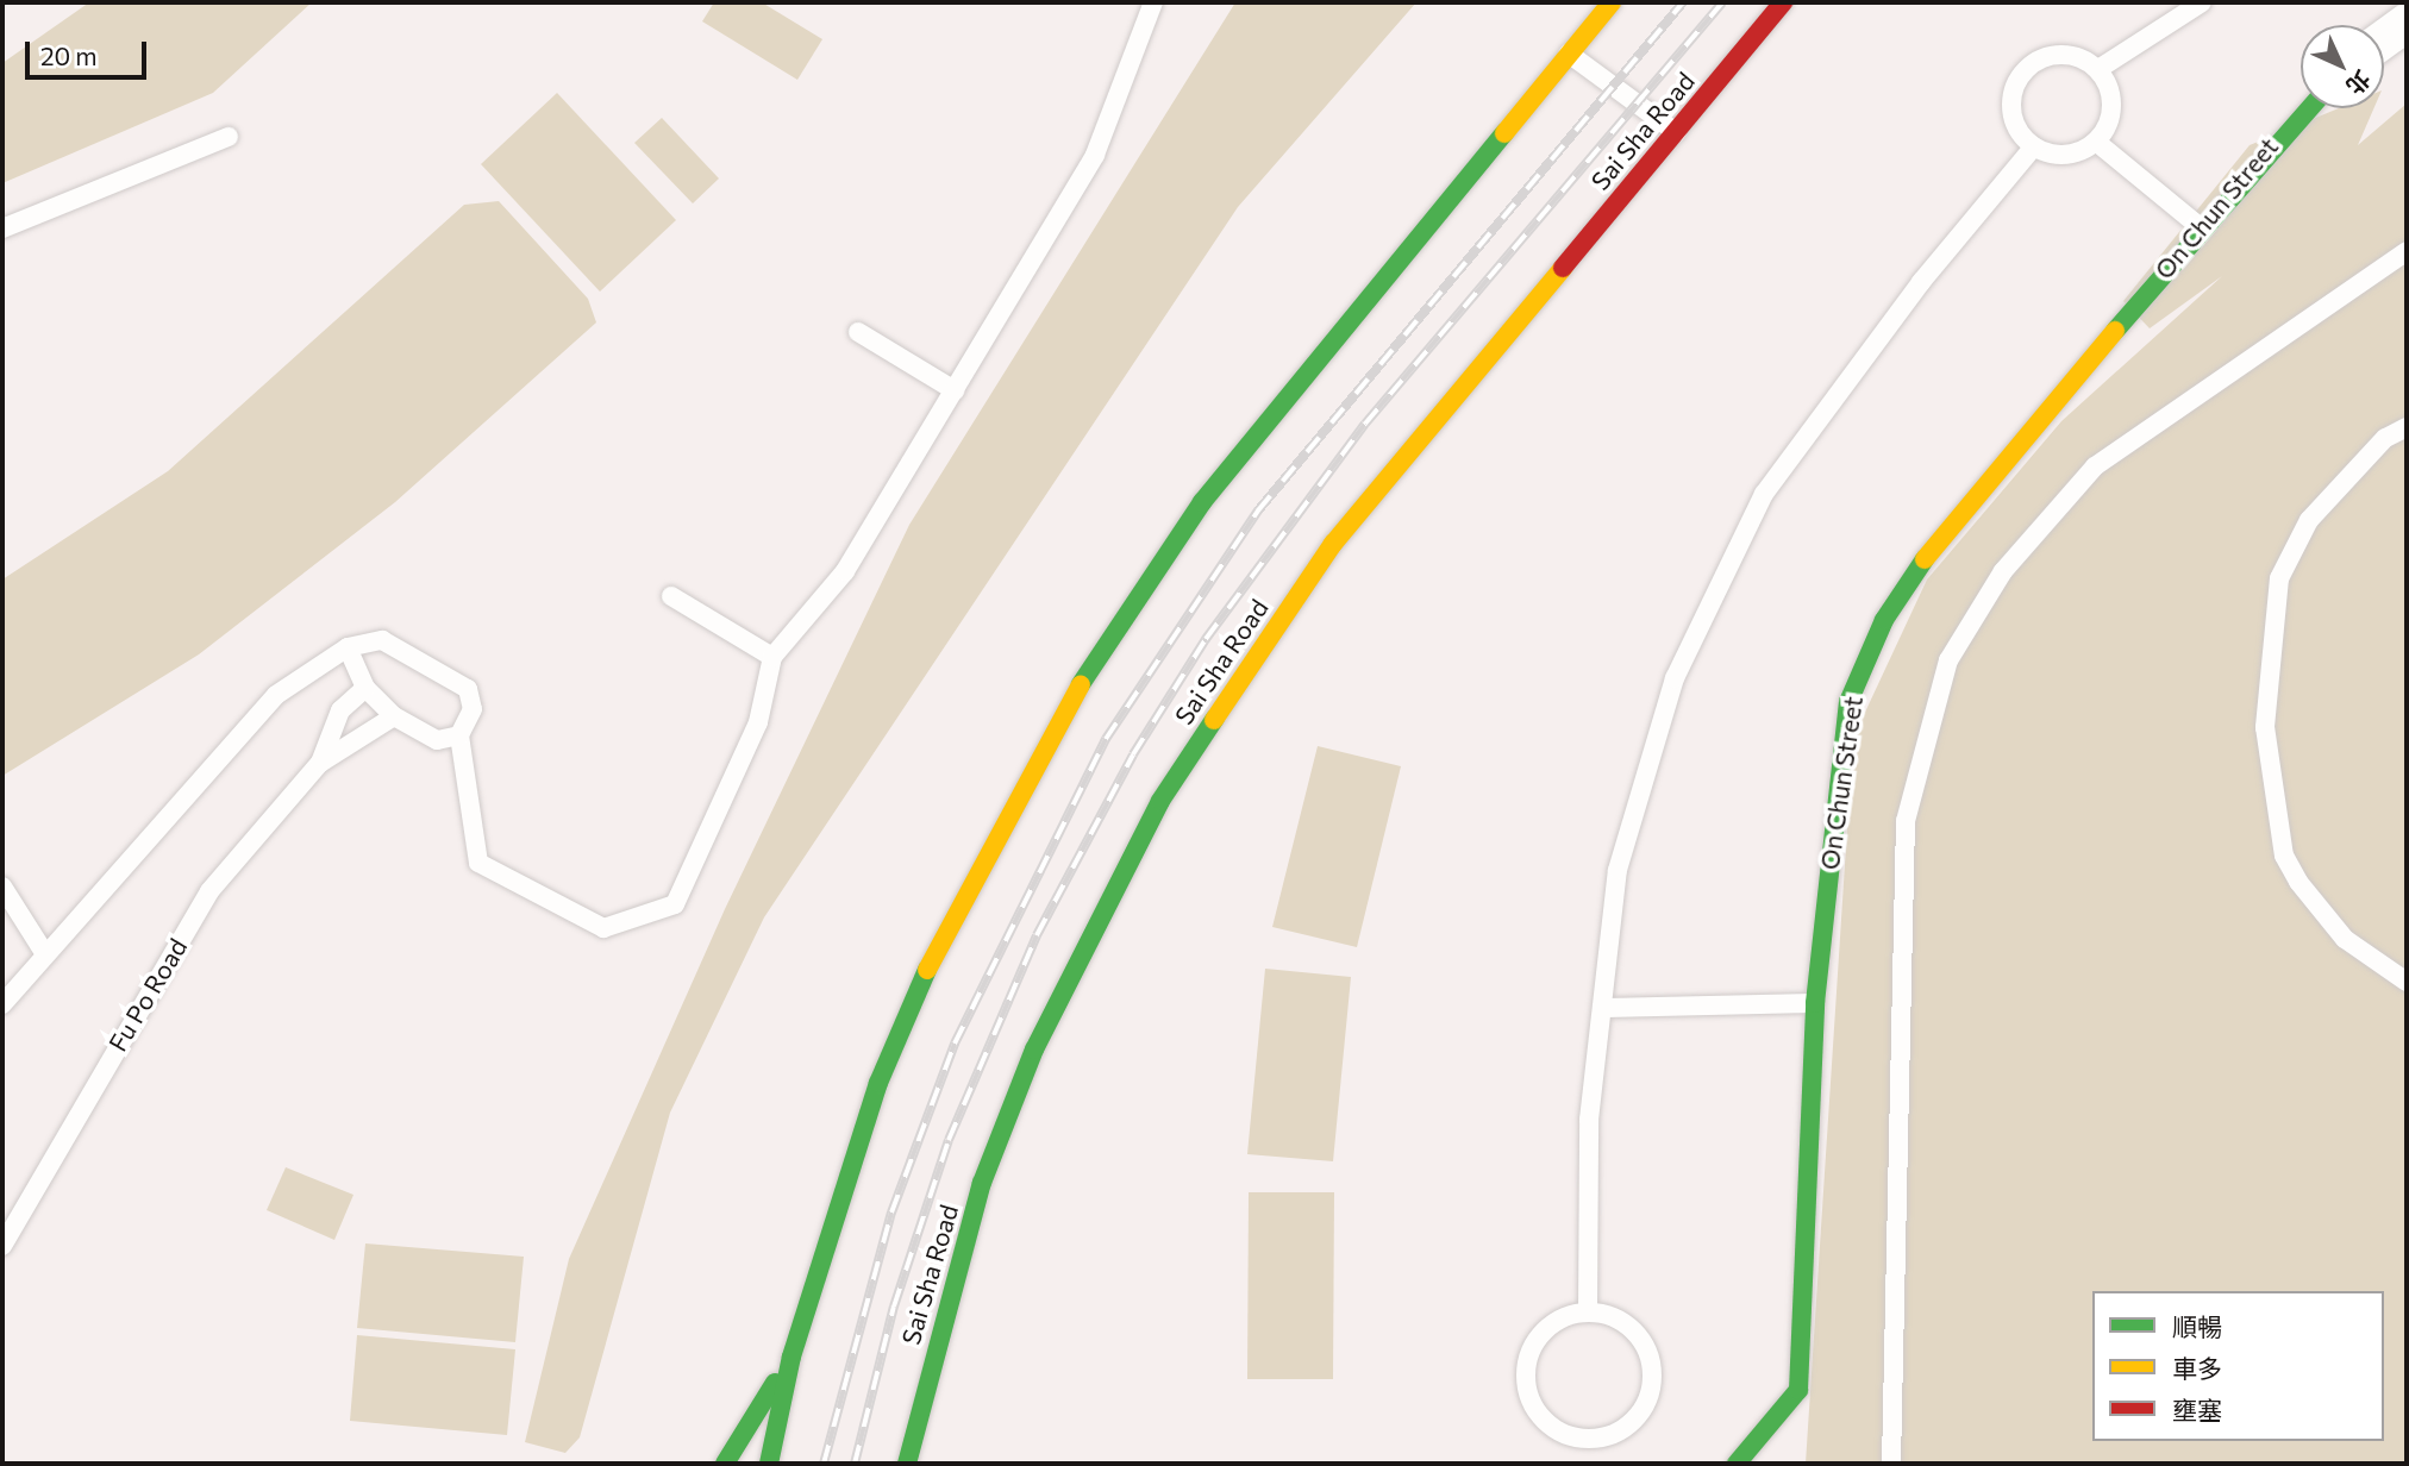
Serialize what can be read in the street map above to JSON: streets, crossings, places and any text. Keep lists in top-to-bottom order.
{
  "streets": {
    "main road": ["Sai Sha Road", "On Chun Street"],
    "lane": ["Fu Po Road"]
  },
  "legend": ["順暢", "車多", "壅塞"],
  "scale_bar": "20 m",
  "north": "bottom right"
}
